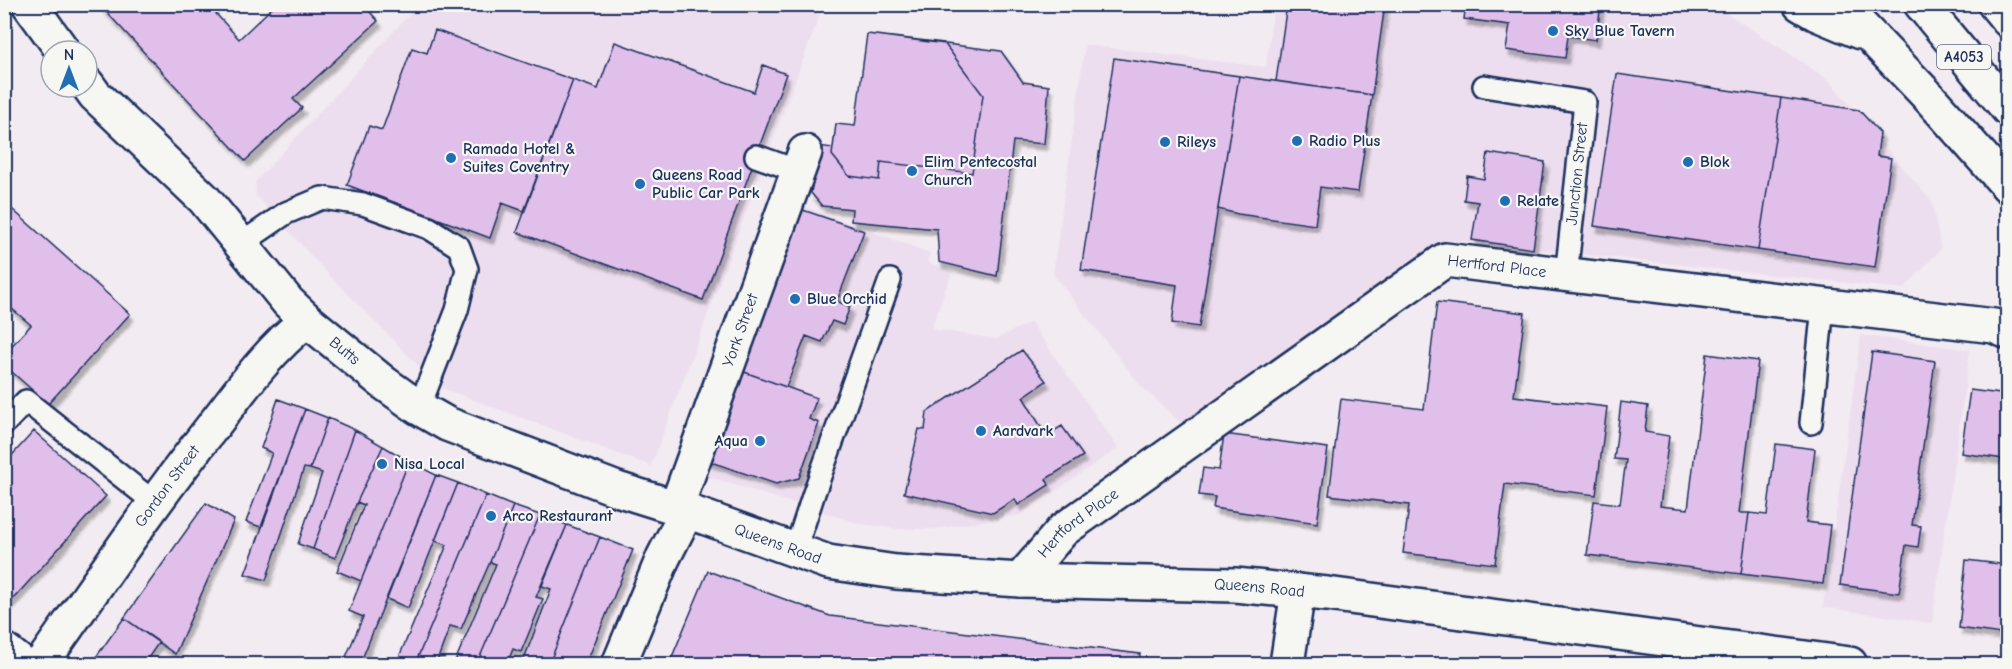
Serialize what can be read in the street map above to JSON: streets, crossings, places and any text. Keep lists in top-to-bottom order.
{
  "streets": {
    "main road": [
      "A4053",
      "Hertford Place",
      "York Street",
      "Butts",
      "Gordon Street",
      "Queens Road"
    ],
    "lane": ["Junction Street"]
  },
  "crossings": [
    ["Junction Street", "Hertford Place"],
    ["Hertford Place", "Queens Road"],
    ["York Street", "Butts"],
    ["York Street", "Queens Road"],
    ["Butts", "Gordon Street"],
    ["Butts", "Queens Road"]
  ],
  "places": [
    "Sky Blue Tavern",
    "Radio Plus",
    "Rileys",
    "Ramada Hotel & Suites Coventry",
    "Blok",
    "Elim Pentecostal Church",
    "Queens Road Public Car Park",
    "Relate",
    "Blue Orchid",
    "Aardvark",
    "Aqua",
    "Nisa Local",
    "Arco Restaurant"
  ],
  "north": "top"
}
